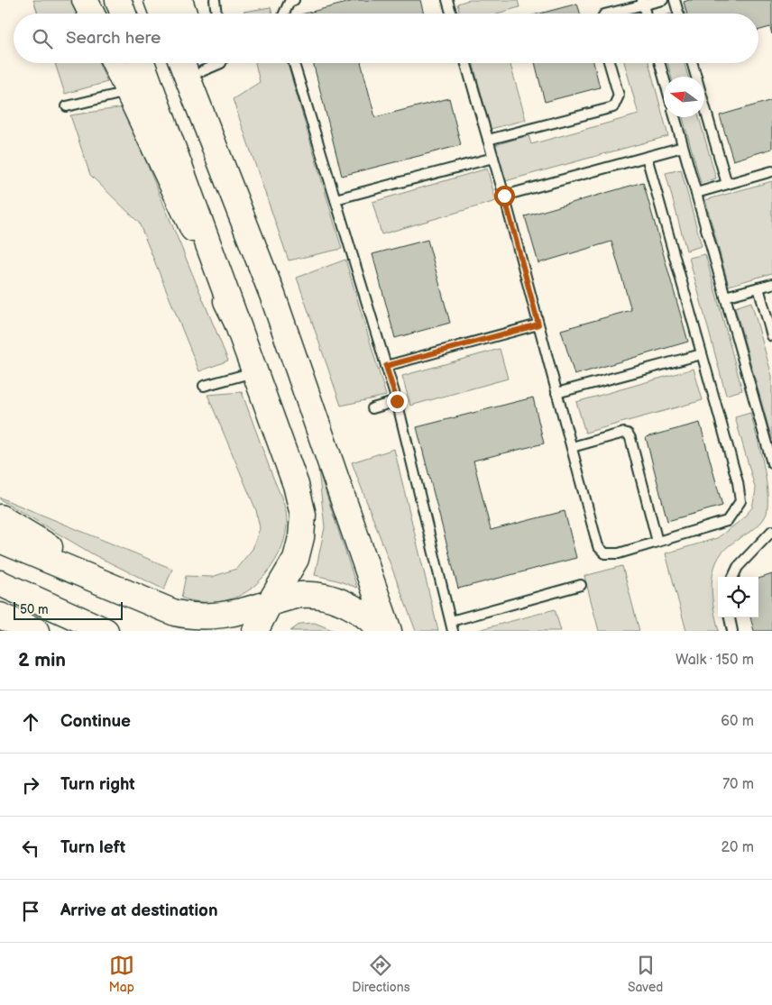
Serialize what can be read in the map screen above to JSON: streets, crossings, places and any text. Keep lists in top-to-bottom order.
{
  "scale_bar": "50 m",
  "north": "left",
  "page": {
    "search": "Search here",
    "scale": "50 m",
    "heading": ["2 min", "Walk · 150 m"],
    "list": [
      ["Continue", "60 m"],
      ["Turn right", "70 m"],
      ["Turn left", "20 m"],
      "Arrive at destination"
    ],
    "nav": ["Map", "Directions", "Saved"]
  }
}
